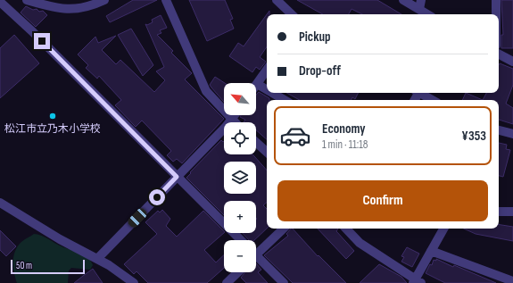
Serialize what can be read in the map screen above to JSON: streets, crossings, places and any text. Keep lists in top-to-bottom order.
{
  "places": ["松江市立乃木小学校"],
  "scale_bar": "50 m",
  "north": "top left",
  "page": {
    "banner": ["Pickup", "Drop-off"],
    "map_buttons": ["+", "−"],
    "list": [
      {
        "name": "Economy",
        "note": "1 min · 11:18",
        "value": "¥353"
      }
    ],
    "buttons": "Confirm",
    "scale": "50 m"
  }
}
